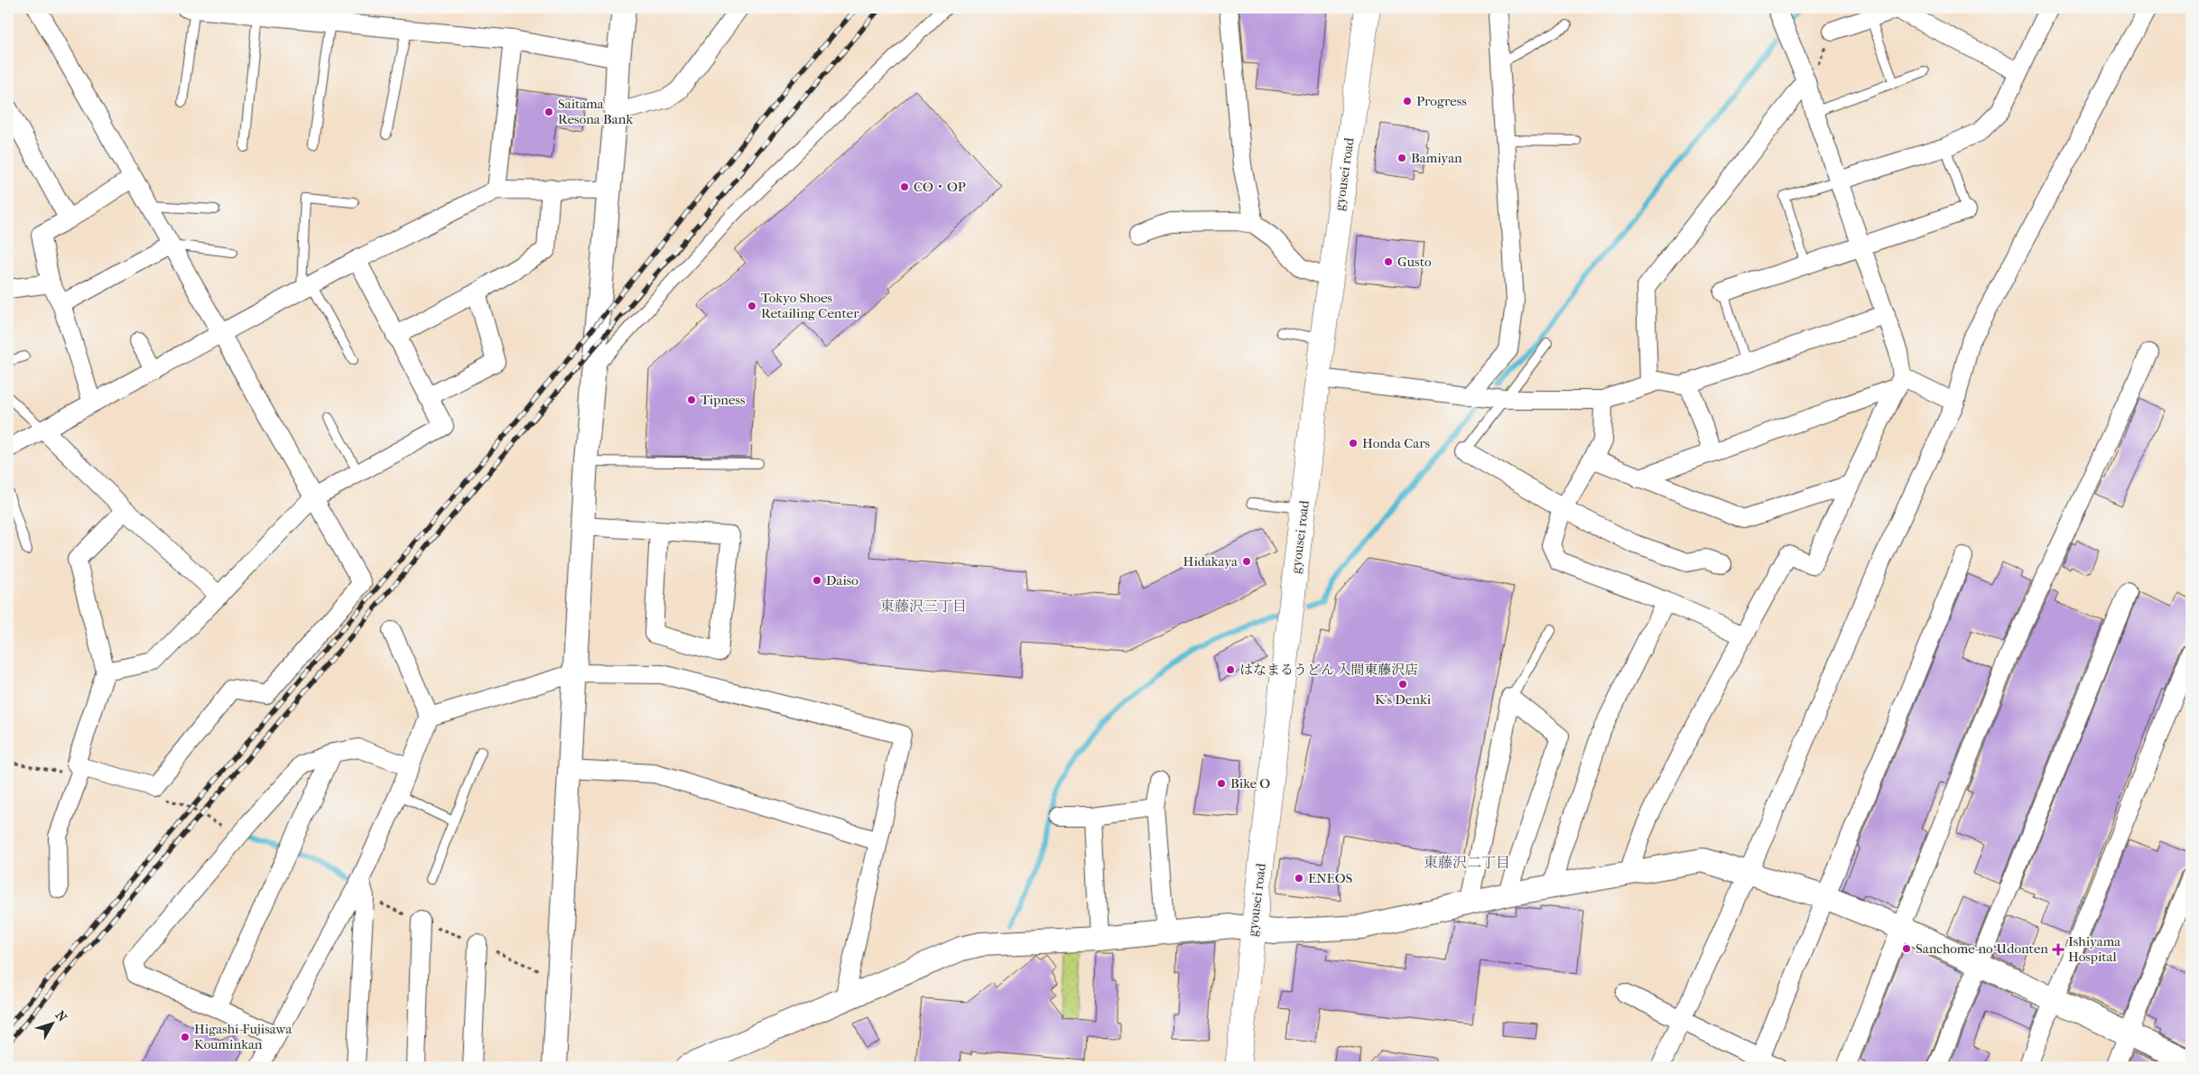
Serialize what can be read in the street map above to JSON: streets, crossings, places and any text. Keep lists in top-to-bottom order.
{
  "streets": {
    "highway": ["gyousei road"]
  },
  "districts": ["東藤沢三丁目", "東藤沢二丁目"],
  "places": {
    "other": [
      "Progress",
      "Saitama Resona Bank",
      "Bamiyan",
      "CO・OP",
      "Gusto",
      "Tokyo Shoes Retailing Center",
      "Tipness",
      "Honda Cars",
      "Hidakaya",
      "Daiso",
      "はなまるうどん 入間東藤沢店",
      "K's Denki",
      "Bike O",
      "ENEOS",
      "Sanchome-no-Udonten",
      "Higashi-Fujisawa Kouminkan"
    ],
    "health": ["Ishiyama Hospital"]
  },
  "north": "top right"
}
